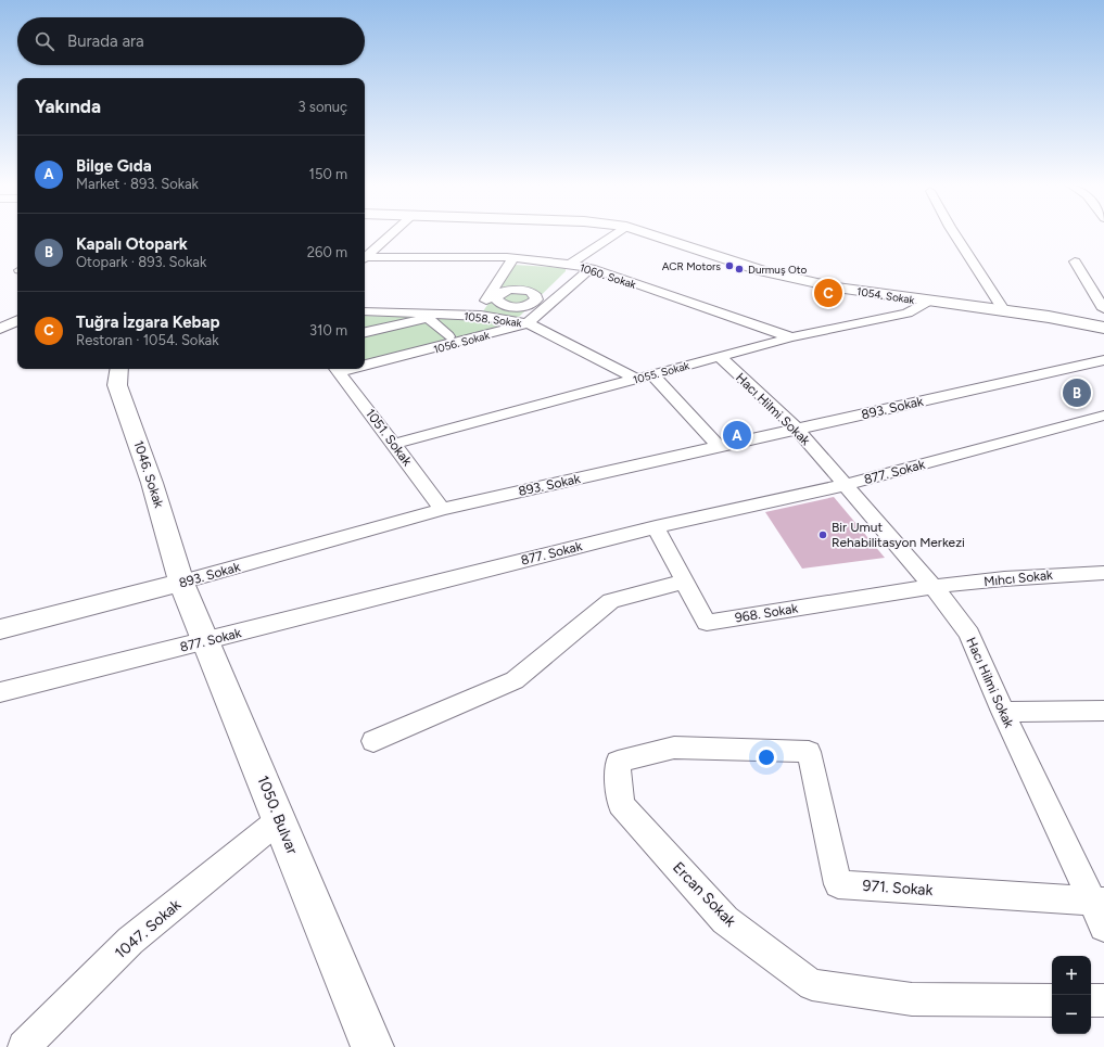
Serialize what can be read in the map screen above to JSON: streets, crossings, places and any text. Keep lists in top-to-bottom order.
{
  "streets": {
    "street": [
      "1060. Sokak",
      "1054. Sokak",
      "1058. Sokak",
      "1056. Sokak",
      "1055. Sokak",
      "893. Sokak",
      "Hacı Hilmi Sokak",
      "1051. Sokak",
      "877. Sokak",
      "1046. Sokak",
      "Mıhcı Sokak",
      "968. Sokak",
      "1050. Bulvar",
      "971. Sokak",
      "Ercan Sokak",
      "1047. Sokak"
    ]
  },
  "crossings": [
    ["1060. Sokak", "1056. Sokak"],
    ["1060. Sokak", "1055. Sokak"],
    ["1054. Sokak", "1055. Sokak"],
    ["1058. Sokak", "1056. Sokak"],
    ["1058. Sokak", "1055. Sokak"],
    ["1055. Sokak", "Hacı Hilmi Sokak"],
    ["1055. Sokak", "1051. Sokak"],
    ["893. Sokak", "Hacı Hilmi Sokak"],
    ["893. Sokak", "1051. Sokak"],
    ["893. Sokak", "1046. Sokak"],
    ["893. Sokak", "1050. Bulvar"],
    ["Hacı Hilmi Sokak", "877. Sokak"],
    ["Hacı Hilmi Sokak", "Mıhcı Sokak"],
    ["Hacı Hilmi Sokak", "968. Sokak"],
    ["Hacı Hilmi Sokak", "971. Sokak"],
    ["877. Sokak", "968. Sokak"],
    ["877. Sokak", "1050. Bulvar"],
    ["1046. Sokak", "1050. Bulvar"],
    ["Mıhcı Sokak", "968. Sokak"],
    ["1050. Bulvar", "1047. Sokak"],
    ["971. Sokak", "Ercan Sokak"]
  ],
  "places": ["ACR Motors", "Durmuş Oto", "Bir Umut Rehabilitasyon Merkezi"],
  "page": {
    "search": "Burada ara",
    "heading": ["Yakında", "3 sonuç"],
    "list": [
      {
        "mark": "A",
        "name": "Bilge Gıda",
        "note": "Market · 893. Sokak",
        "value": "150 m"
      },
      {
        "mark": "B",
        "name": "Kapalı Otopark",
        "note": "Otopark · 893. Sokak",
        "value": "260 m"
      },
      {
        "mark": "C",
        "name": "Tuğra İzgara Kebap",
        "note": "Restoran · 1054. Sokak",
        "value": "310 m"
      }
    ],
    "pins": ["C", "B", "A"],
    "map_buttons": ["+", "−"]
  }
}
